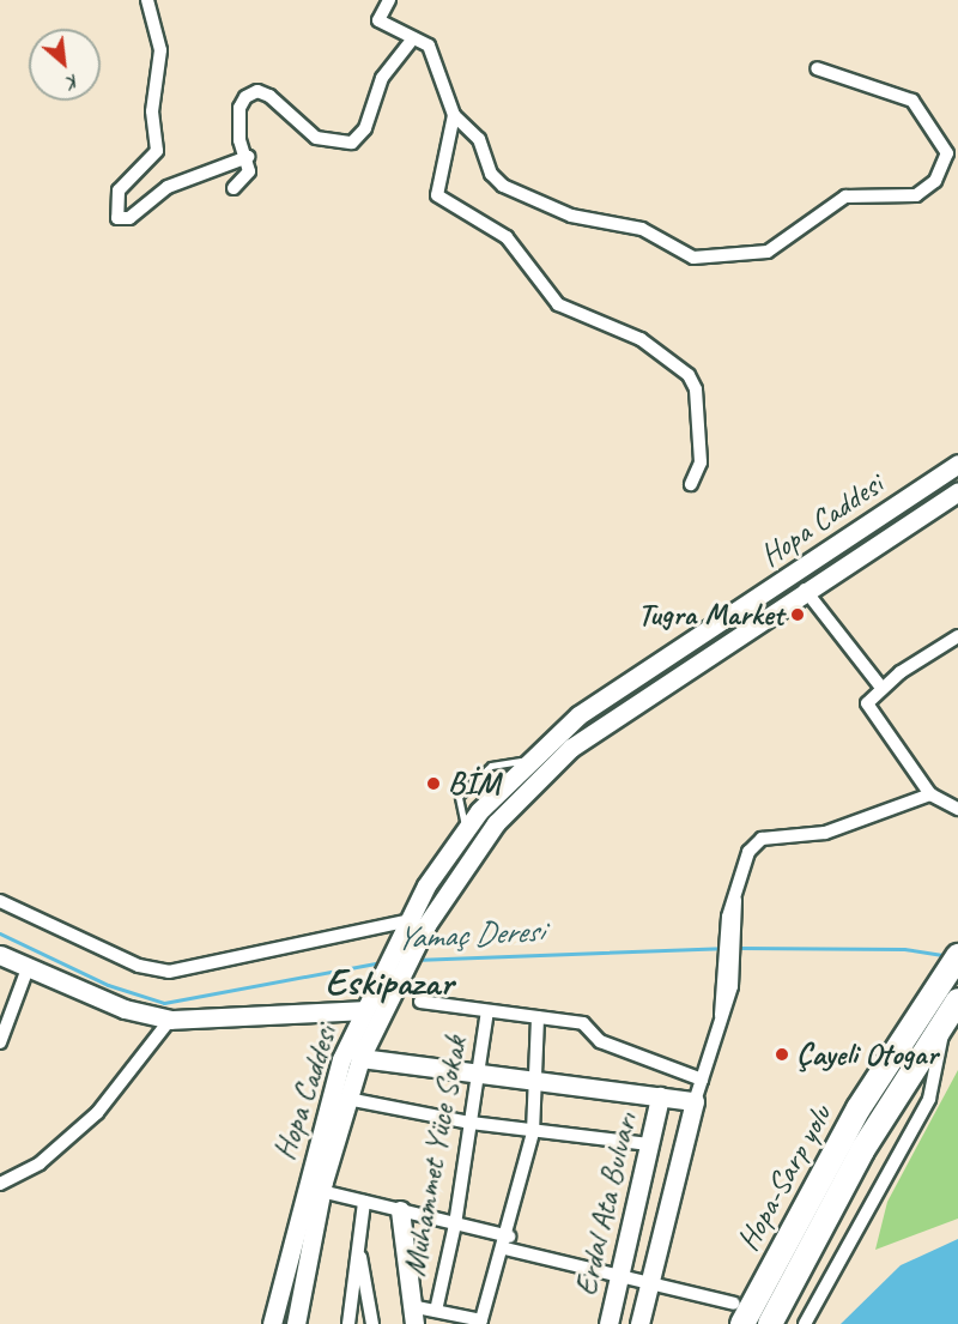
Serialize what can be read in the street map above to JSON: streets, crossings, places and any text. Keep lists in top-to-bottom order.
{
  "streets": {
    "highway": ["Hopa-Sarp yolu"],
    "main road": ["Hopa Caddesi", "Erdal Ata Bulvarı"],
    "street": ["Muhammet Yüce Sokak"]
  },
  "districts": ["Eskipazar"],
  "water": ["Yamaç Deresi"],
  "places": ["Tugra Market", "BİM", "Çayeli Otogar"],
  "north": "bottom right"
}
